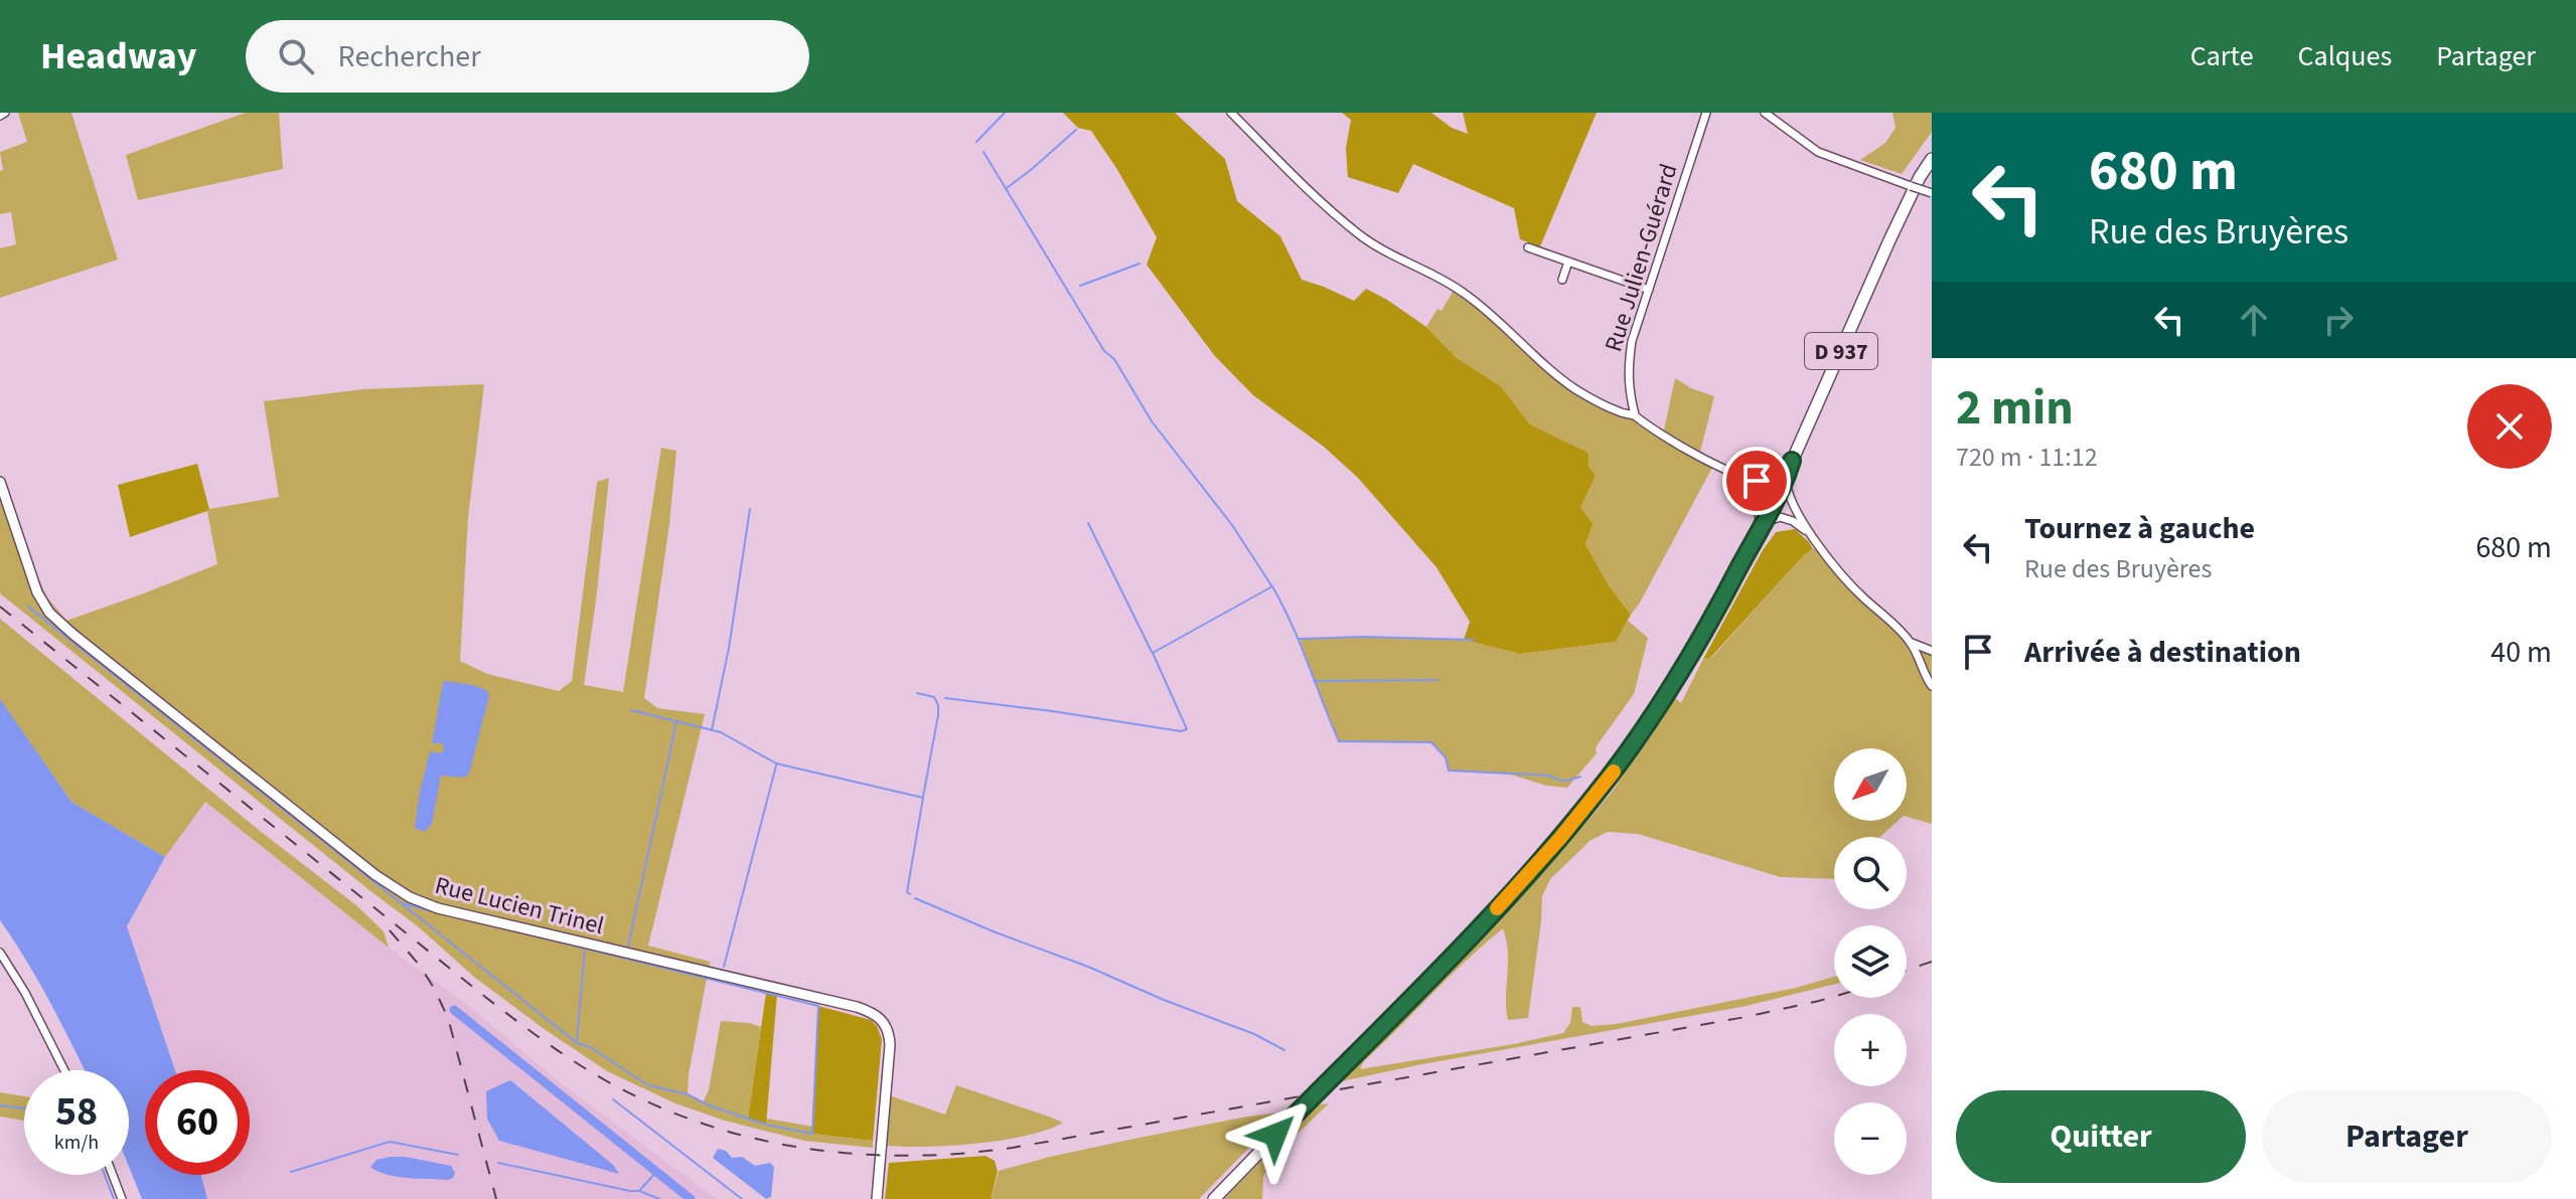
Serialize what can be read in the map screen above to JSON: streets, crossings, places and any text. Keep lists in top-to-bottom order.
{
  "streets": {
    "main road": ["D 937"],
    "street": ["Rue Julien-Guérard", "Rue Lucien Trinel"]
  },
  "north": "bottom left",
  "page": {
    "header": "Headway",
    "search": "Rechercher",
    "nav": ["Carte", "Calques", "Partager"],
    "turn": ["680 m", "Rue des Bruyères"],
    "heading": ["2 min", "720 m · 11:12"],
    "list": [
      {
        "name": "Tournez à gauche",
        "note": "Rue des Bruyères",
        "value": "680 m"
      },
      {
        "name": "Arrivée à destination",
        "value": "40 m"
      }
    ],
    "map_buttons": ["+", "−"],
    "speed": "58 km/h",
    "limit": "60",
    "buttons": ["Quitter", "Partager"]
  }
}
